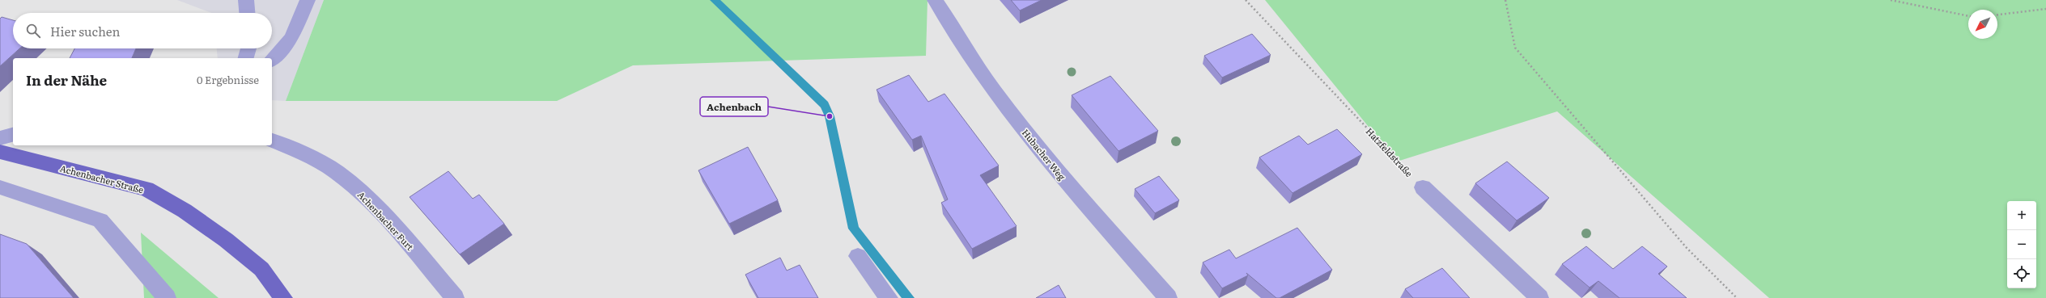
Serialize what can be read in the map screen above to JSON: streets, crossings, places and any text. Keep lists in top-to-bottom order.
{
  "streets": {
    "main road": ["Achenbacher Straße"],
    "street": ["Hubacher Weg", "Achenbacher Furt"],
    "path": ["Hatzfeldstraße"]
  },
  "places": ["Achenbach"],
  "north": "bottom left",
  "page": {
    "search": "Hier suchen",
    "heading": ["In der Nähe", "0 Ergebnisse"],
    "map_buttons": ["+", "−"]
  }
}
